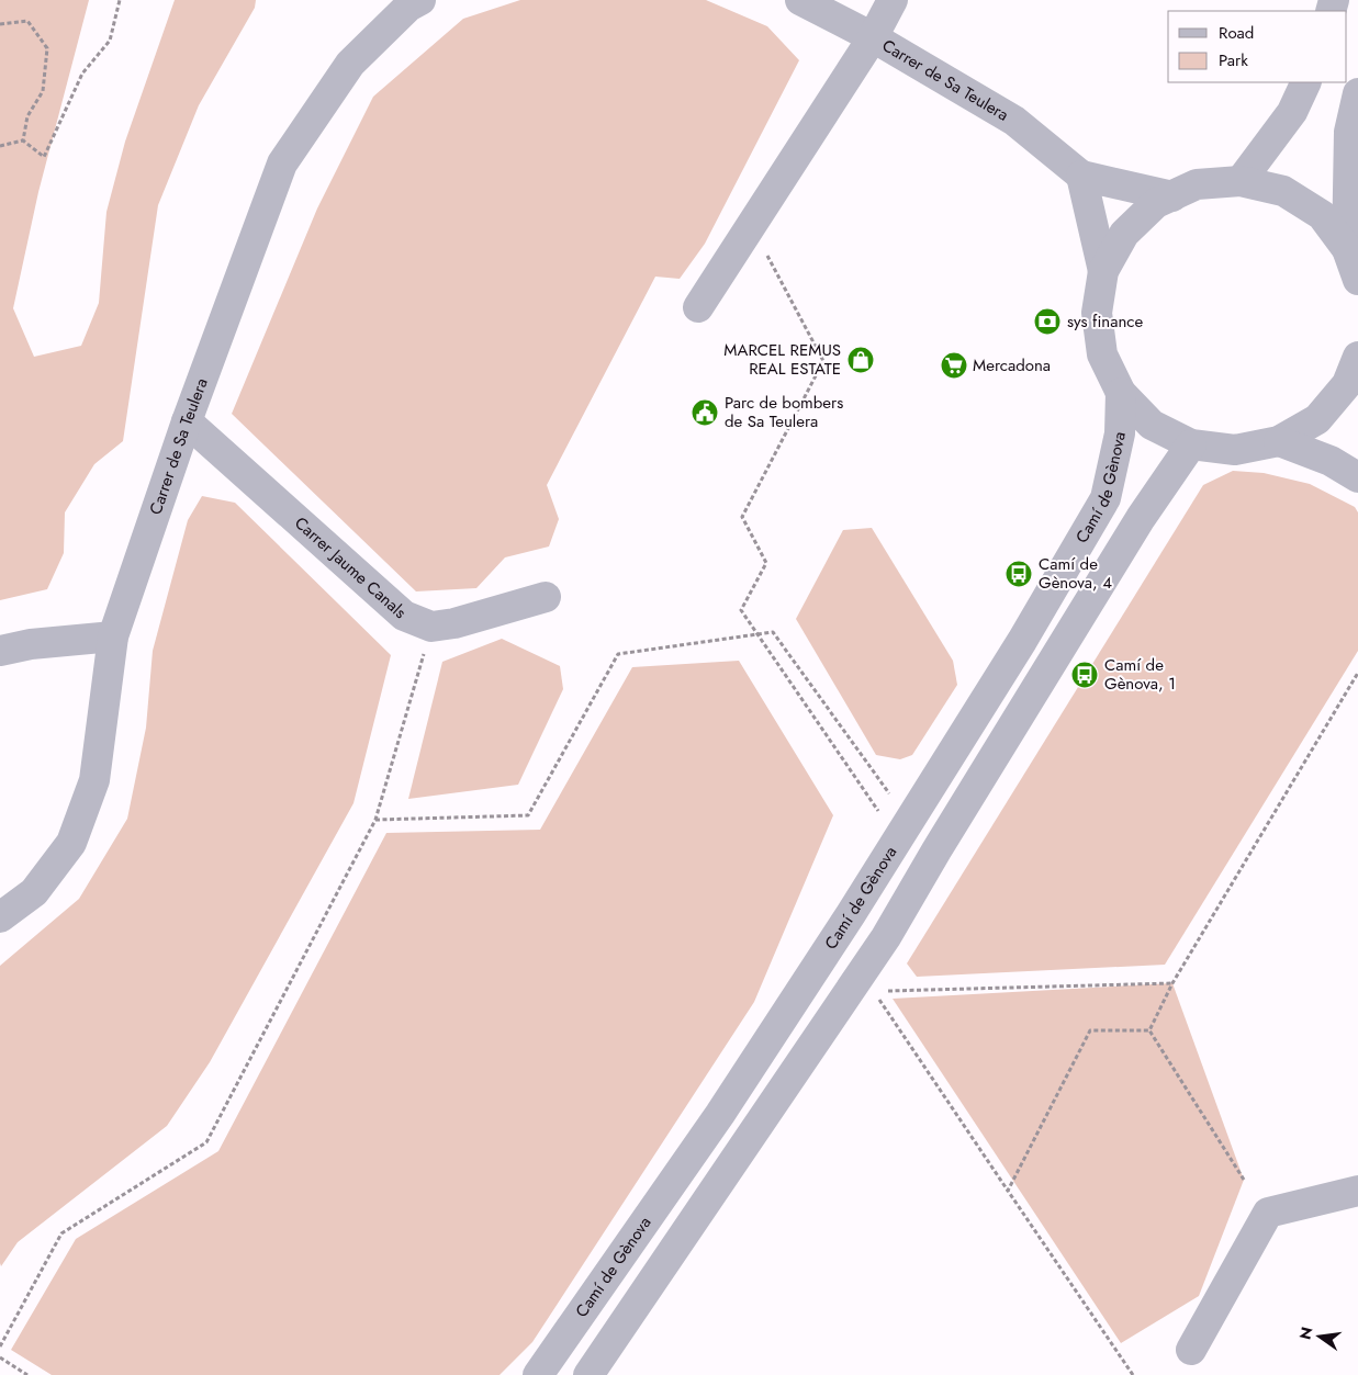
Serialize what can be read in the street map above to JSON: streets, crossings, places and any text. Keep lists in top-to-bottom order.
{
  "streets": {
    "street": ["Carrer de Sa Teulera", "Camí de Gènova", "Carrer Jaume Canals"]
  },
  "crossings": [
    ["Carrer de Sa Teulera", "Carrer Jaume Canals"]
  ],
  "places": {
    "bank": ["sys finance"],
    "shop": ["MARCEL REMUS REAL ESTATE"],
    "supermarket": ["Mercadona"],
    "public building": ["Parc de bombers de Sa Teulera"],
    "bus stop": ["Camí de Gènova, 4", "Camí de Gènova, 1"]
  },
  "legend": ["Road", "Park"],
  "north": "left"
}
